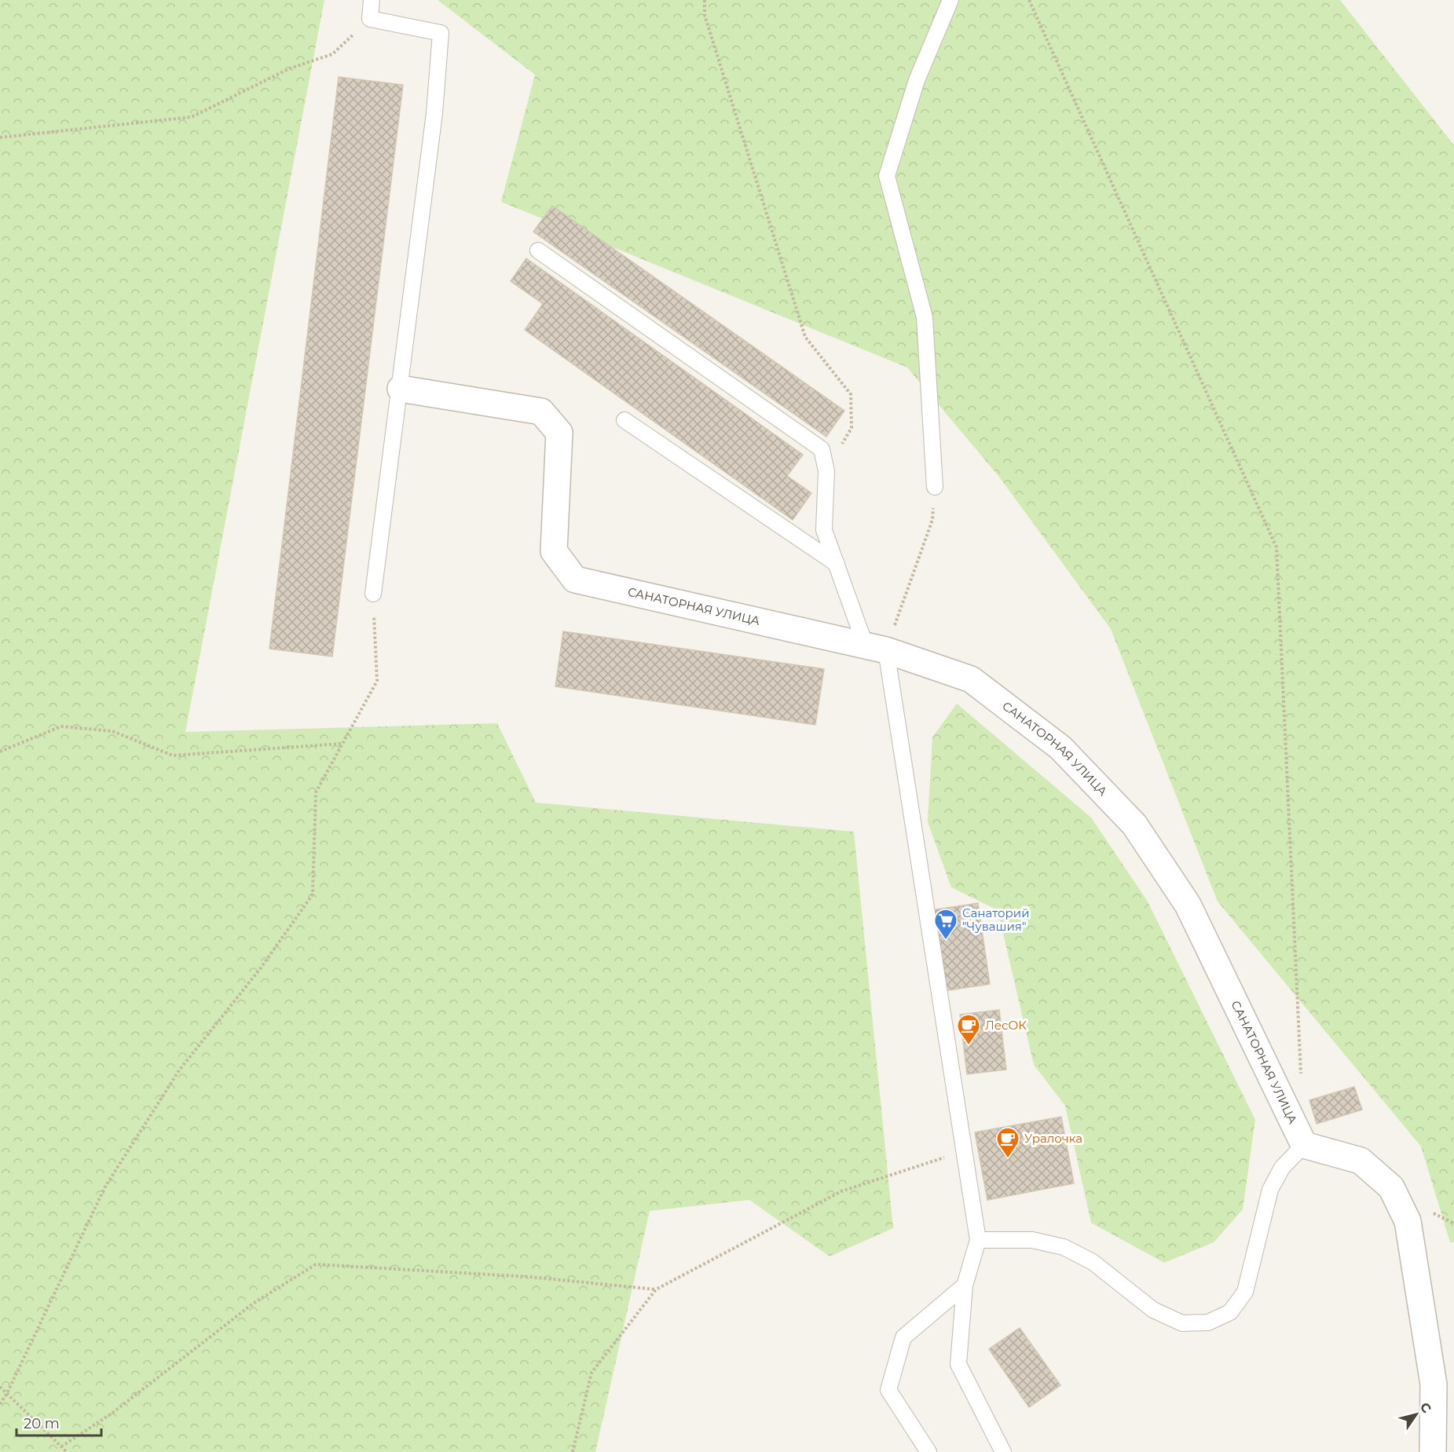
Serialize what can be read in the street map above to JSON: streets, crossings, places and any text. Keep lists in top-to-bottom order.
{
  "streets": {
    "street": ["САНАТОРНАЯ УЛИЦА"]
  },
  "places": {
    "supermarket": ["Санаторий \"Чувашия\""],
    "cafe": ["ЛесОК", "Уралочка"]
  },
  "scale_bar": "20 m",
  "north": "top right"
}
